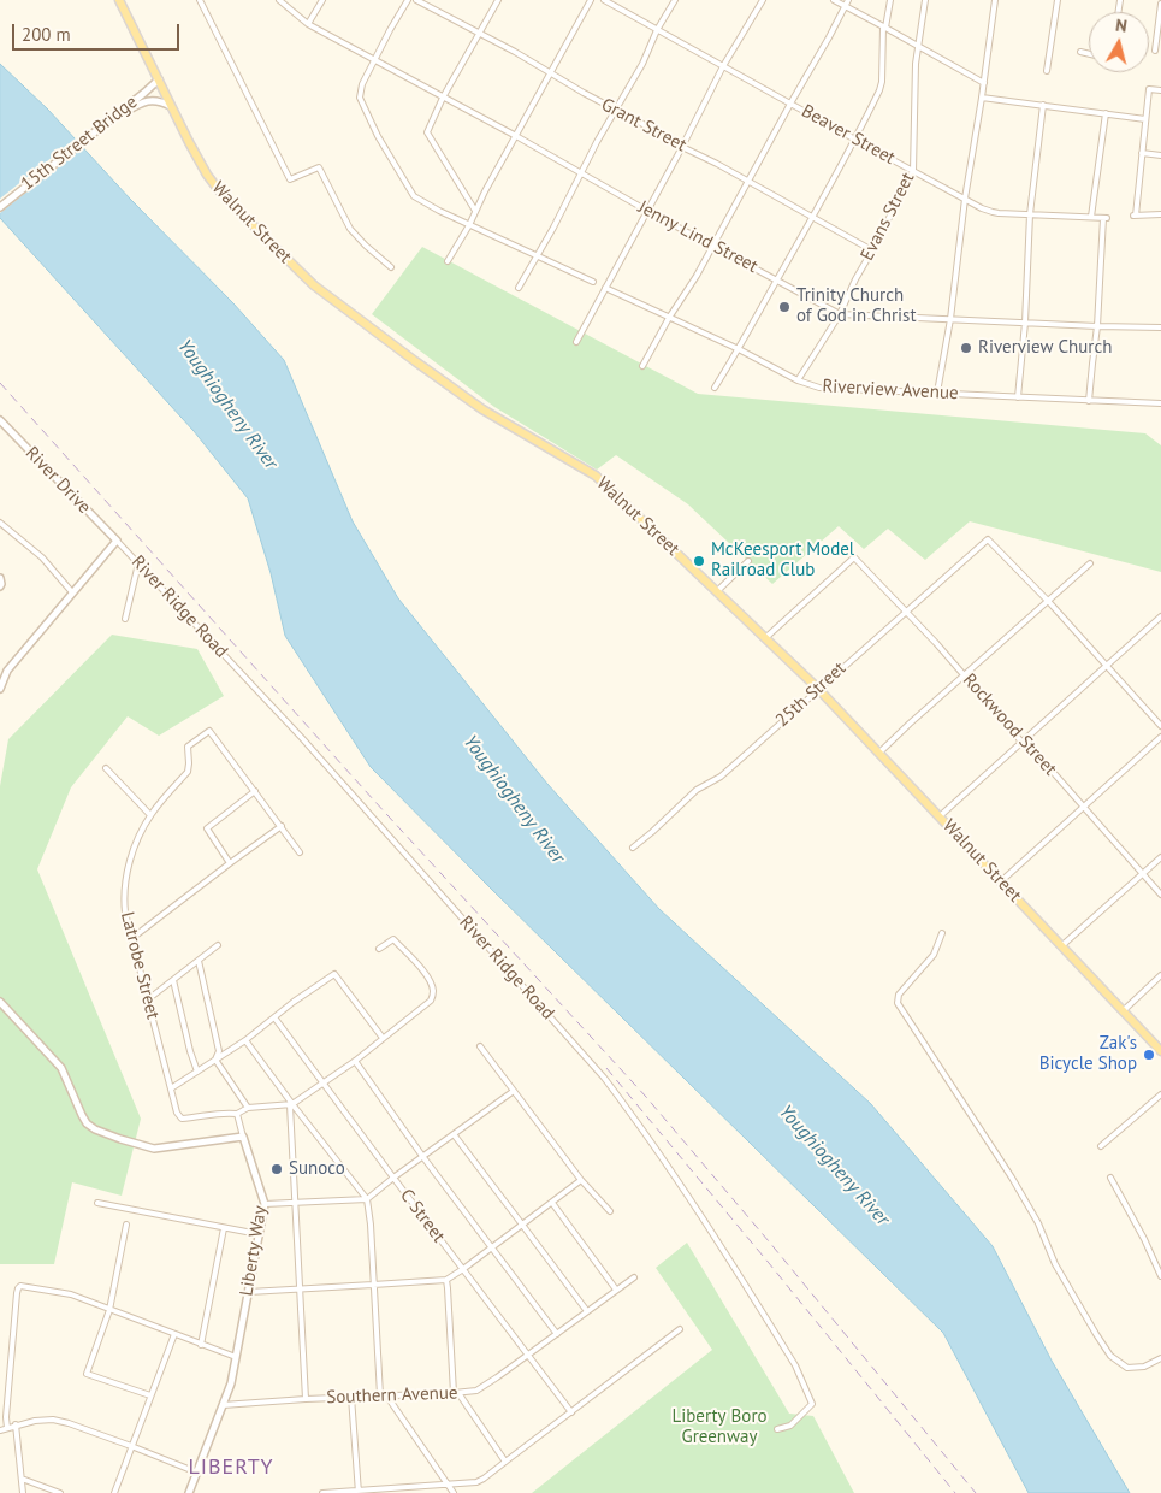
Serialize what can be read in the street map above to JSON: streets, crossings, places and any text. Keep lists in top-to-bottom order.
{
  "streets": {
    "main road": ["Walnut Street"],
    "street": [
      "Grant Street",
      "Beaver Street",
      "15th Street Bridge",
      "Evans Street",
      "Jenny Lind Street",
      "Riverview Avenue",
      "River Drive",
      "River Ridge Road",
      "25th Street",
      "Rockwood Street",
      "Latrobe Street",
      "C Street",
      "Liberty Way",
      "Southern Avenue"
    ]
  },
  "crossings": [
    ["Grant Street", "Evans Street"],
    ["Beaver Street", "Evans Street"],
    ["Beaver Street", "Jenny Lind Street"],
    ["15th Street Bridge", "Walnut Street"],
    ["Evans Street", "Jenny Lind Street"],
    ["Evans Street", "Riverview Avenue"],
    ["Walnut Street", "25th Street"],
    ["Walnut Street", "Rockwood Street"],
    ["River Drive", "River Ridge Road"],
    ["25th Street", "Rockwood Street"],
    ["C Street", "Southern Avenue"],
    ["Liberty Way", "Southern Avenue"]
  ],
  "districts": ["LIBERTY"],
  "water": ["Youghiogheny River"],
  "parks": ["Liberty Boro Greenway"],
  "places": [
    "Trinity Church of God in Christ",
    "Riverview Church",
    "McKeesport Model Railroad Club",
    "Zak's Bicycle Shop",
    "Sunoco"
  ],
  "scale_bar": "200 m",
  "north": "top"
}
